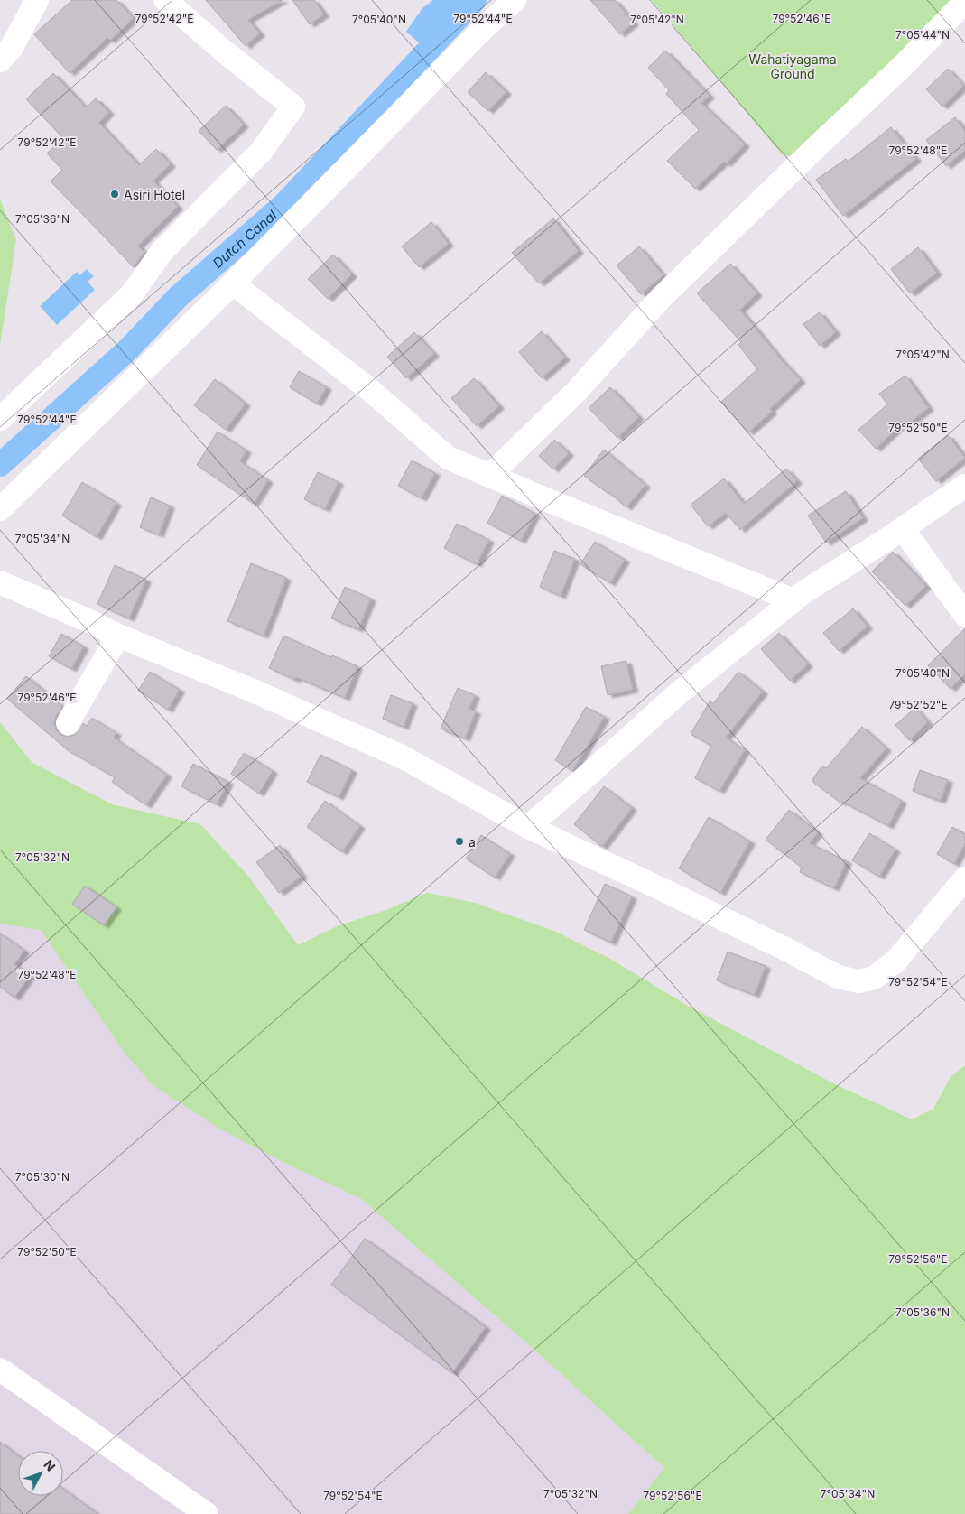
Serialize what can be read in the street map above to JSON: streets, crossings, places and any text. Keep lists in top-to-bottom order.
{
  "water": ["Dutch Canal"],
  "parks": ["Wahatiyagama Ground"],
  "places": ["Asiri Hotel", "a"],
  "north": "top right",
  "coordinates": [
    "79°52'42\"E",
    "79°52'44\"E",
    "79°52'46\"E",
    "7°05'40\"N",
    "7°05'42\"N",
    "7°05'44\"N",
    "79°52'48\"E",
    "7°05'36\"N",
    "79°52'50\"E",
    "7°05'34\"N",
    "79°52'52\"E",
    "7°05'32\"N",
    "79°52'54\"E",
    "7°05'30\"N",
    "79°52'56\"E"
  ]
}
